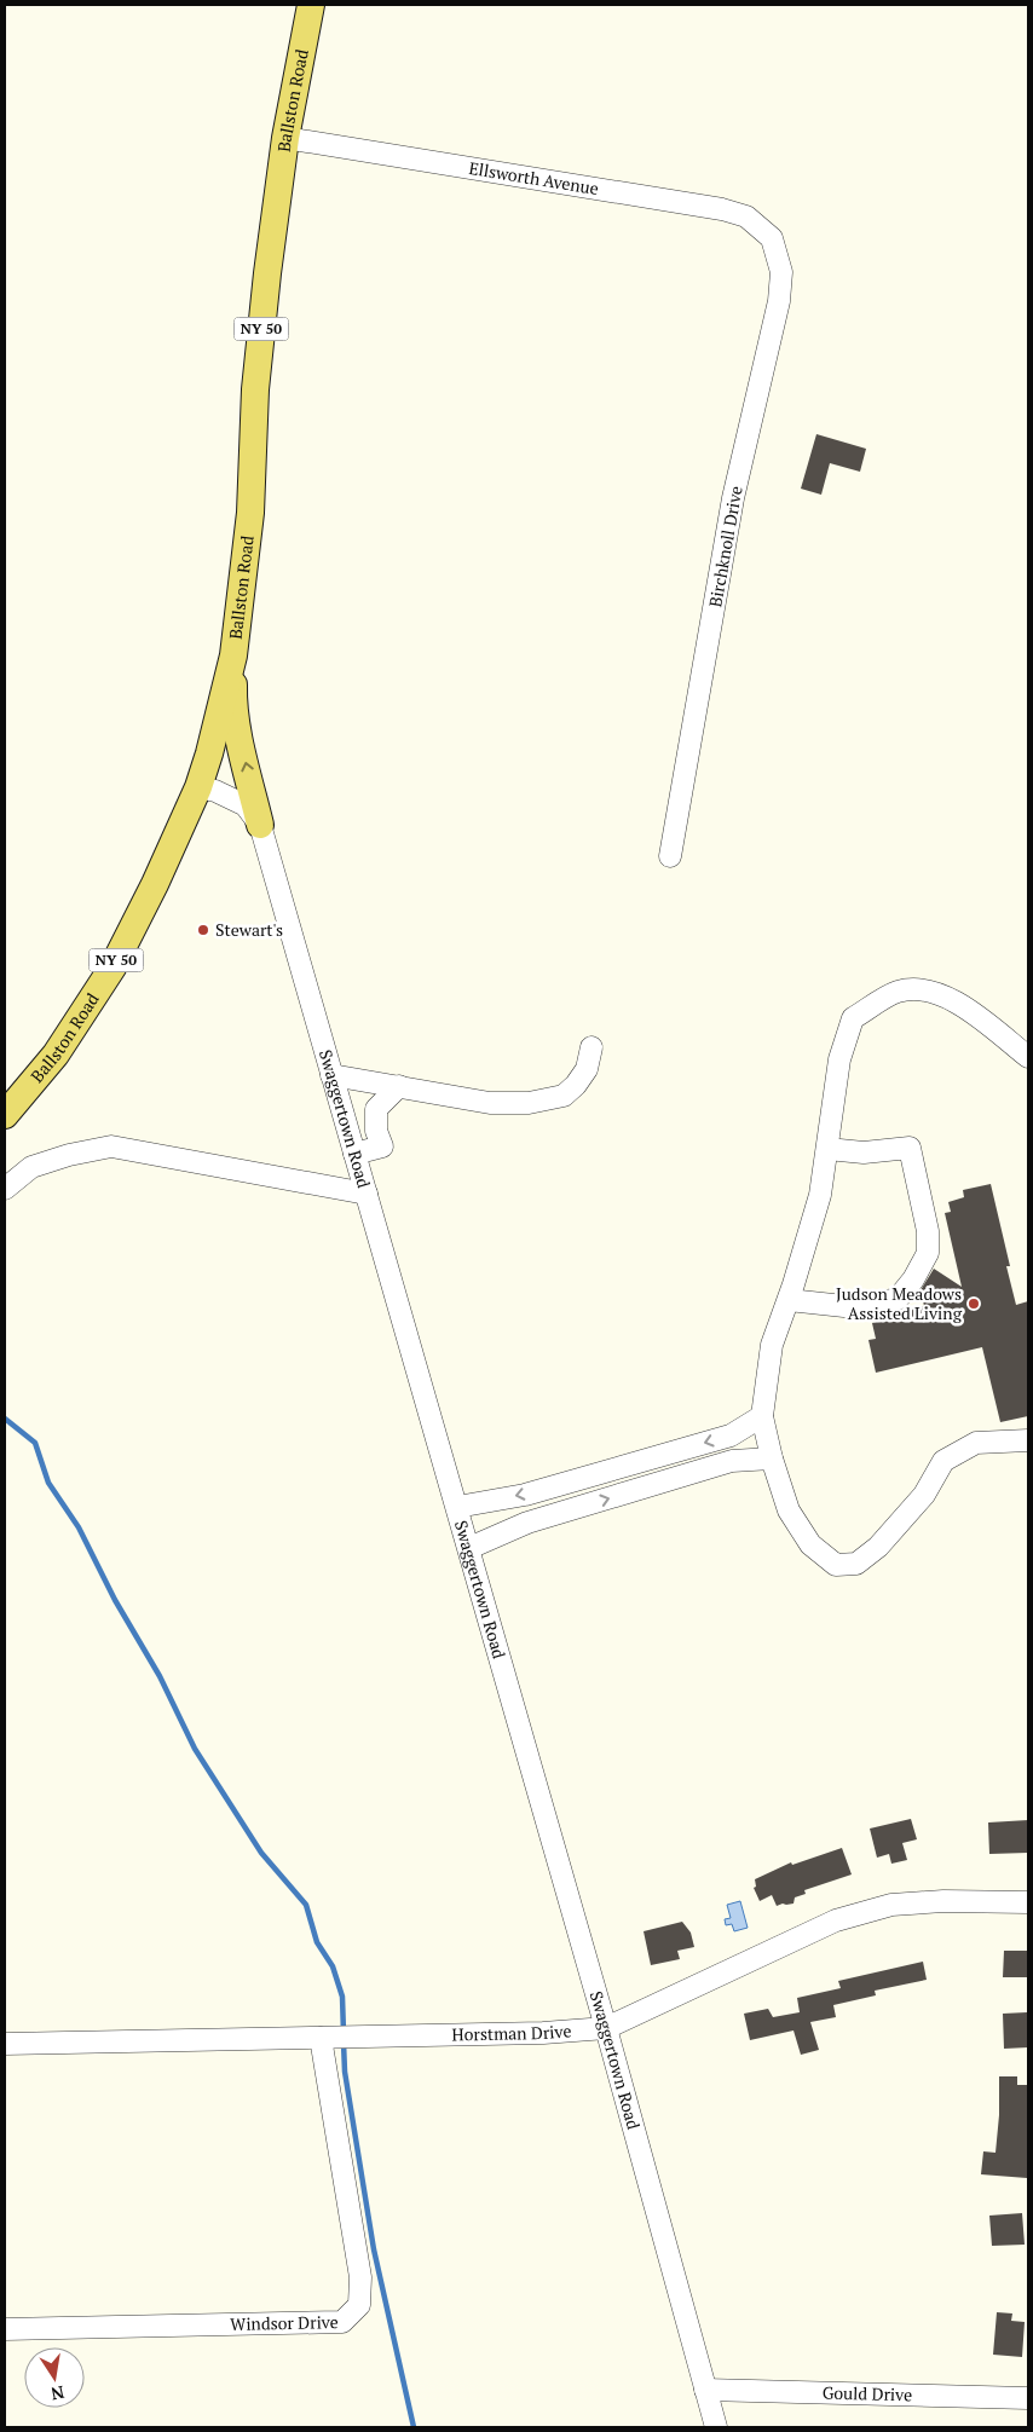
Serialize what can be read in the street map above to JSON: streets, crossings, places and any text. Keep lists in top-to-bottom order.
{
  "streets": {
    "main road": ["Ballston Road", "NY 50"],
    "street": [
      "Ellsworth Avenue",
      "Birchknoll Drive",
      "Swaggertown Road",
      "Horstman Drive",
      "Windsor Drive",
      "Gould Drive"
    ]
  },
  "crossings": [
    ["Ballston Road", "Ellsworth Avenue"],
    ["Ballston Road", "Swaggertown Road"],
    ["Ellsworth Avenue", "Birchknoll Drive"],
    ["Swaggertown Road", "Horstman Drive"],
    ["Swaggertown Road", "Gould Drive"],
    ["Horstman Drive", "Windsor Drive"]
  ],
  "places": ["Stewart's", "Judson Meadows Assisted Living"],
  "north": "bottom"
}
